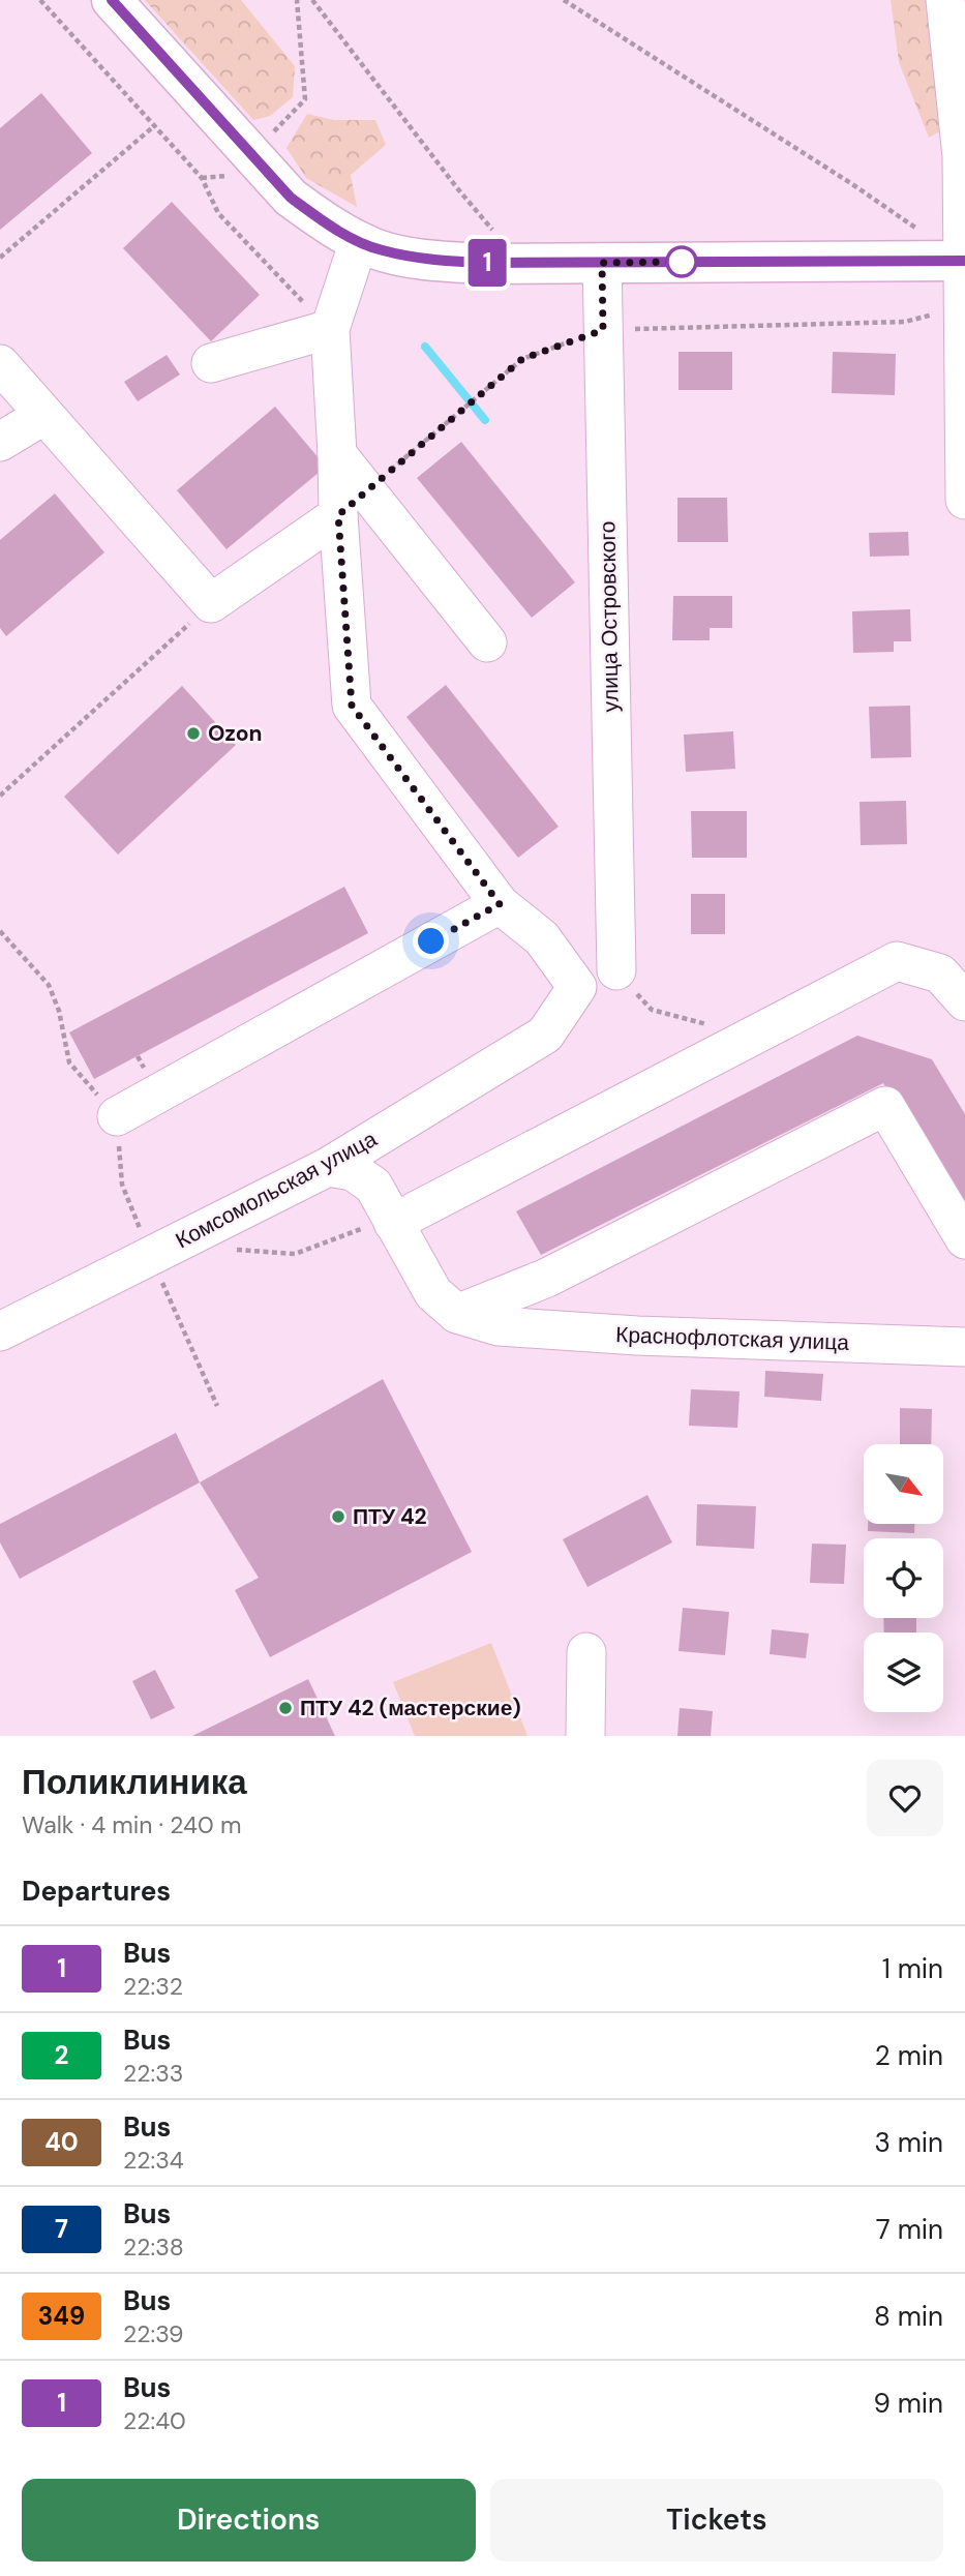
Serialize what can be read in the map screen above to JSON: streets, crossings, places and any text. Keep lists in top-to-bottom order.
{
  "streets": {
    "street": ["улица Островского", "Комсомольская улица", "Краснофлотская улица"]
  },
  "places": ["Ozon", "ПТУ 42", "ПТУ 42 (мастерские)"],
  "lines": ["bus line 1"],
  "north": "bottom right",
  "page": {
    "on_map": "1",
    "heading": [
      ["Поликлиника", "Walk · 4 min · 240 m"],
      "Departures"
    ],
    "list": [
      {
        "mark": "1",
        "name": "Bus",
        "note": "22:32",
        "value": "1 min"
      },
      {
        "mark": "2",
        "name": "Bus",
        "note": "22:33",
        "value": "2 min"
      },
      {
        "mark": "40",
        "name": "Bus",
        "note": "22:34",
        "value": "3 min"
      },
      {
        "mark": "7",
        "name": "Bus",
        "note": "22:38",
        "value": "7 min"
      },
      {
        "mark": "349",
        "name": "Bus",
        "note": "22:39",
        "value": "8 min"
      },
      {
        "mark": "1",
        "name": "Bus",
        "note": "22:40",
        "value": "9 min"
      }
    ],
    "buttons": ["Directions", "Tickets"]
  }
}
